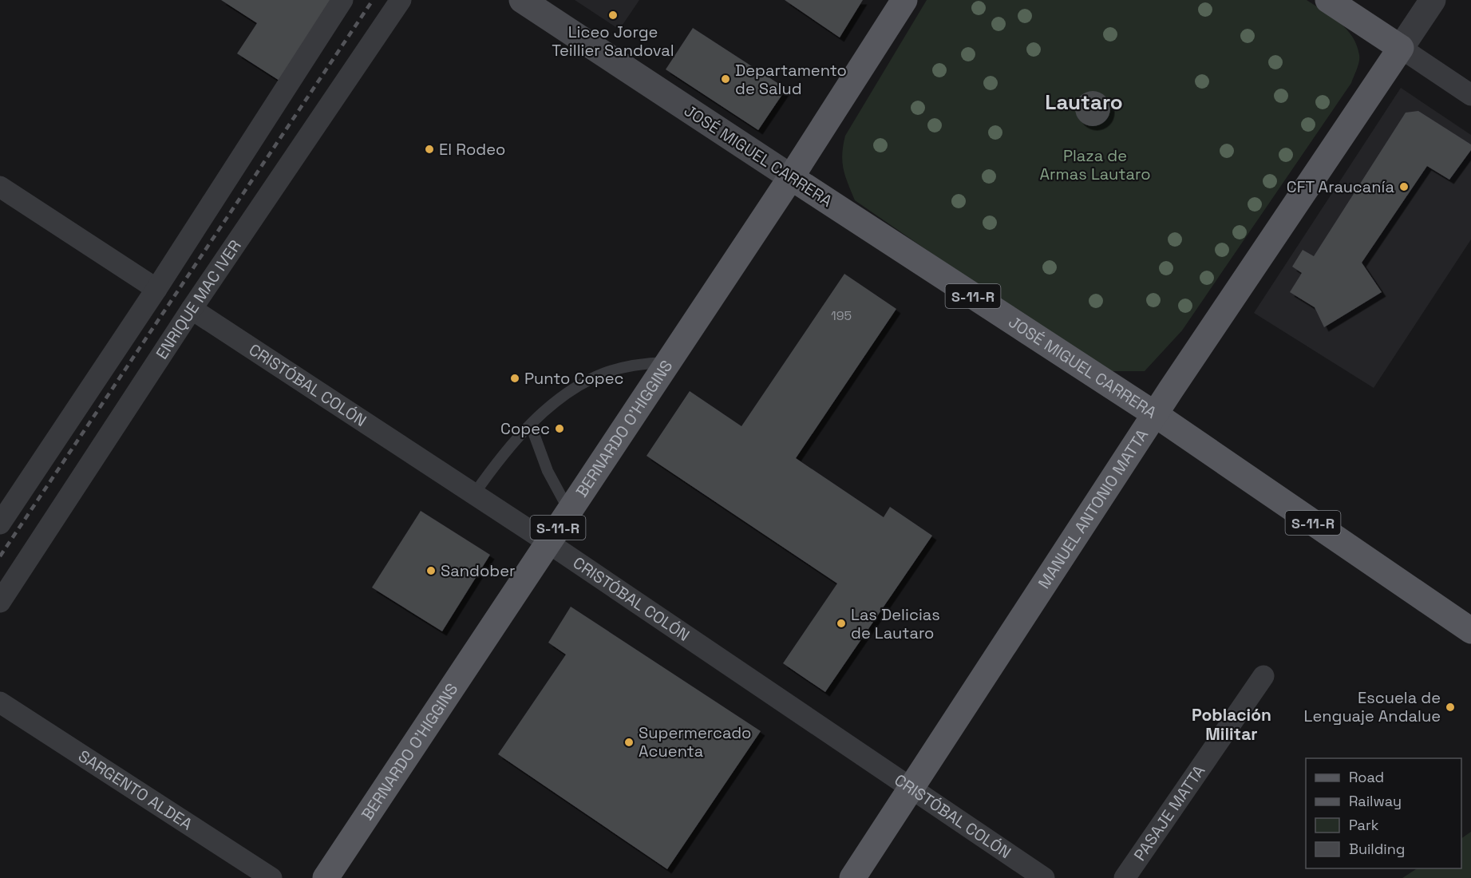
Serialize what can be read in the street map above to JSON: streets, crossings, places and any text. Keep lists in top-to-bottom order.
{
  "streets": {
    "main road": [
      "JOSÉ MIGUEL CARRERA",
      "S-11-R",
      "BERNARDO O'HIGGINS",
      "MANUEL ANTONIO MATTA"
    ],
    "street": [
      "ENRIQUE MAC IVER",
      "CRISTÓBAL COLÓN",
      "SARGENTO ALDEA",
      "PASAJE MATTA"
    ]
  },
  "crossings": [
    ["JOSÉ MIGUEL CARRERA", "BERNARDO O'HIGGINS"],
    ["JOSÉ MIGUEL CARRERA", "MANUEL ANTONIO MATTA"],
    ["ENRIQUE MAC IVER", "CRISTÓBAL COLÓN"],
    ["CRISTÓBAL COLÓN", "BERNARDO O'HIGGINS"],
    ["CRISTÓBAL COLÓN", "MANUEL ANTONIO MATTA"]
  ],
  "districts": ["Lautaro", "Población Militar"],
  "parks": ["Plaza de Armas Lautaro"],
  "places": [
    "Liceo Jorge Teillier Sandoval",
    "Departamento de Salud",
    "El Rodeo",
    "CFT Araucanía",
    "Punto Copec",
    "Copec",
    "Sandober",
    "Las Delicias de Lautaro",
    "Escuela de Lenguaje Andalue",
    "Supermercado Acuenta"
  ],
  "house_numbers": ["195"],
  "legend": [
    "Road",
    "Railway",
    "Park",
    "Building"
  ]
}
